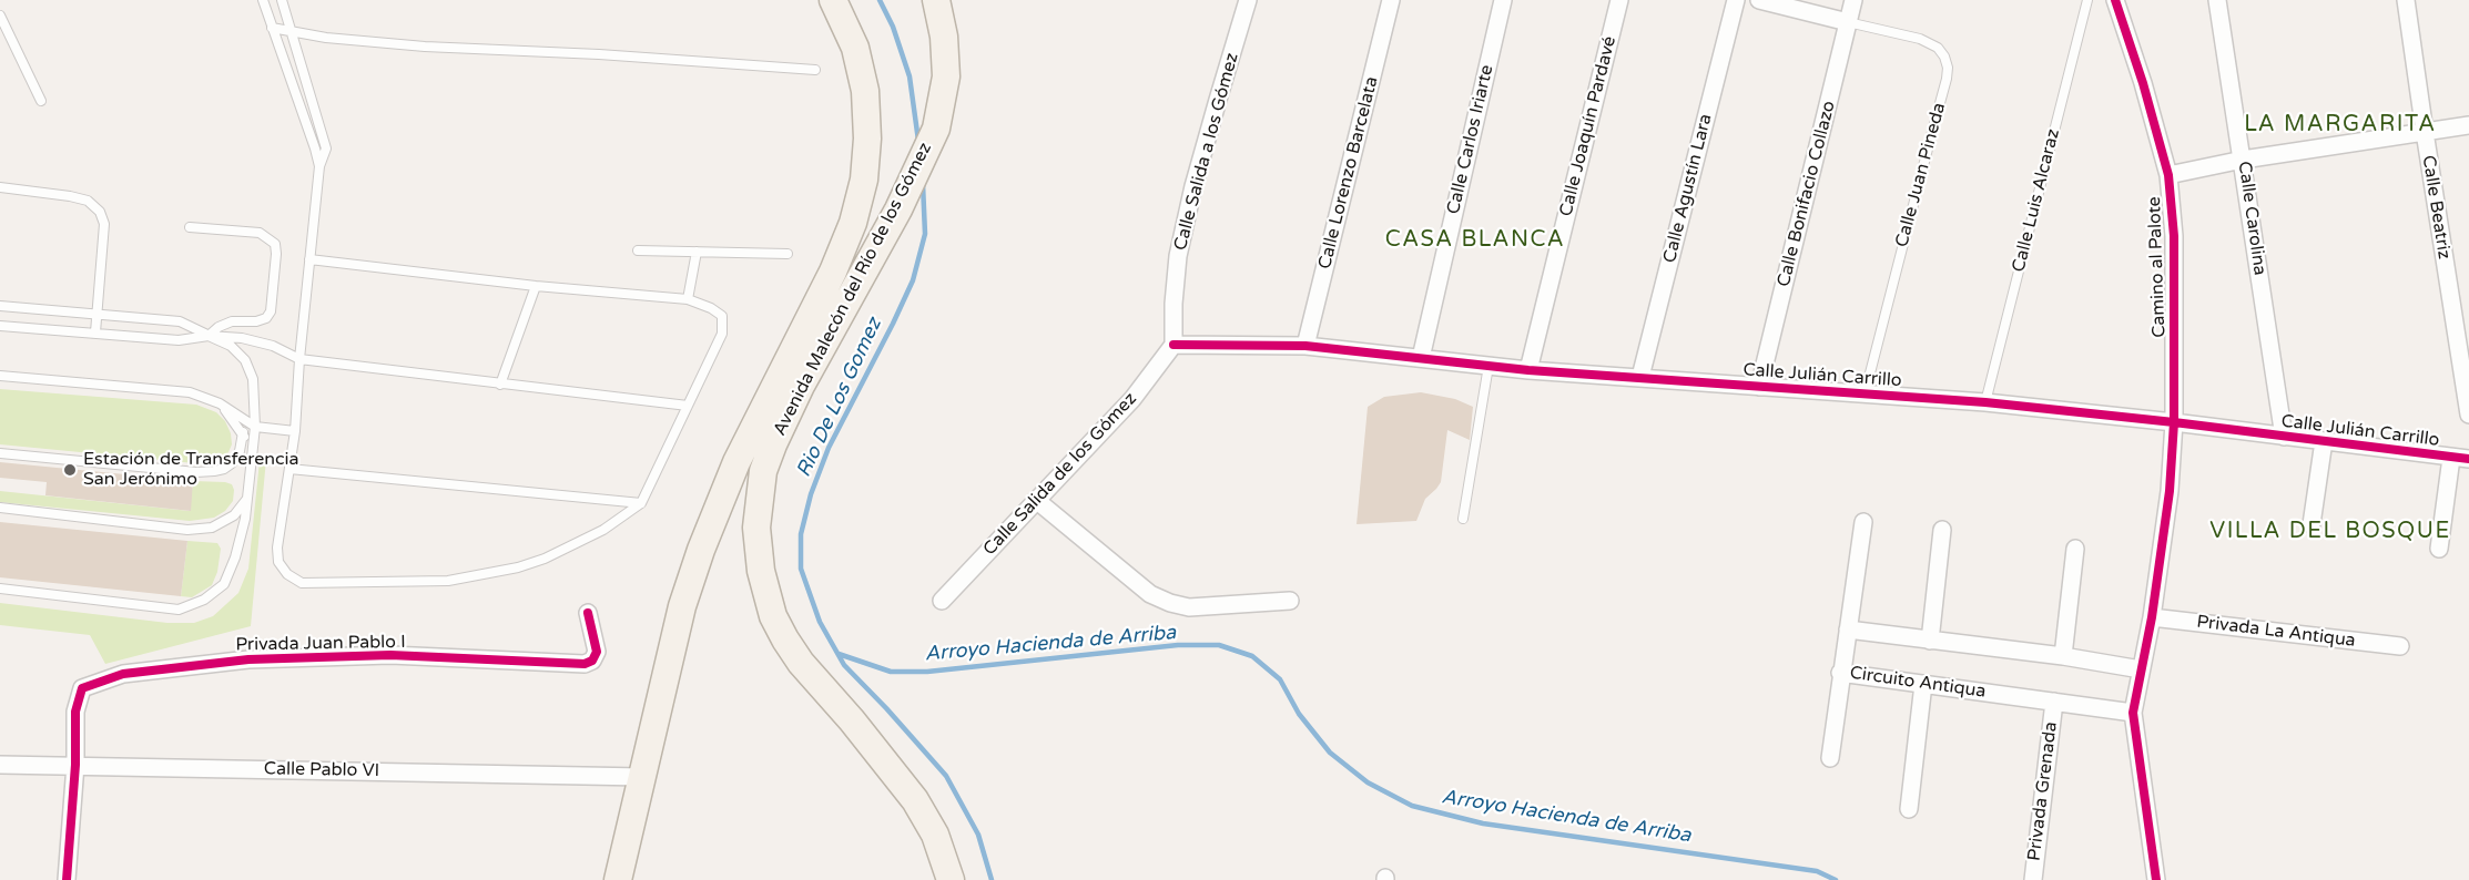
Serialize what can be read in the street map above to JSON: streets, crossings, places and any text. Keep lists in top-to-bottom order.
{
  "streets": {
    "main road": ["Avenida Malecón del Río de los Gómez"],
    "street": [
      "Calle Joaquín Pardavé",
      "Calle Carlos Iriarte",
      "Calle Salida a los Gómez",
      "Calle Lorenzo Barcelata",
      "Calle Agustín Lara",
      "Calle Bonifacio Collazo",
      "Calle Beatriz",
      "Calle Carolina",
      "Camino al Palote",
      "Calle Julián Carrillo",
      "Calle Salida de los Gómez",
      "Privada La Antiqua",
      "Privada Juan Pablo I",
      "Circuito Antiqua",
      "Calle Pablo VI",
      "Privada Grenada"
    ],
    "lane": ["Calle Juan Pineda", "Calle Luis Alcaraz"]
  },
  "crossings": [
    ["Calle Joaquín Pardavé", "Calle Julián Carrillo"],
    ["Calle Carlos Iriarte", "Calle Julián Carrillo"],
    ["Calle Salida a los Gómez", "Calle Julián Carrillo"],
    ["Calle Salida a los Gómez", "Calle Salida de los Gómez"],
    ["Calle Lorenzo Barcelata", "Calle Julián Carrillo"],
    ["Calle Juan Pineda", "Calle Bonifacio Collazo"],
    ["Calle Juan Pineda", "Calle Julián Carrillo"],
    ["Calle Agustín Lara", "Calle Julián Carrillo"],
    ["Calle Bonifacio Collazo", "Calle Julián Carrillo"],
    ["Calle Luis Alcaraz", "Calle Julián Carrillo"],
    ["Calle Carolina", "Calle Julián Carrillo"],
    ["Camino al Palote", "Calle Julián Carrillo"],
    ["Camino al Palote", "Privada La Antiqua"],
    ["Camino al Palote", "Circuito Antiqua"],
    ["Avenida Malecón del Río de los Gómez", "Calle Pablo VI"],
    ["Calle Julián Carrillo", "Calle Salida de los Gómez"],
    ["Privada Juan Pablo I", "Calle Pablo VI"],
    ["Circuito Antiqua", "Privada Grenada"]
  ],
  "districts": ["LA MARGARITA", "CASA BLANCA", "VILLA DEL BOSQUE"],
  "water": ["Rio De Los Gomez", "Arroyo Hacienda de Arriba"],
  "places": ["Estación de Transferencia San Jerónimo"]
}
